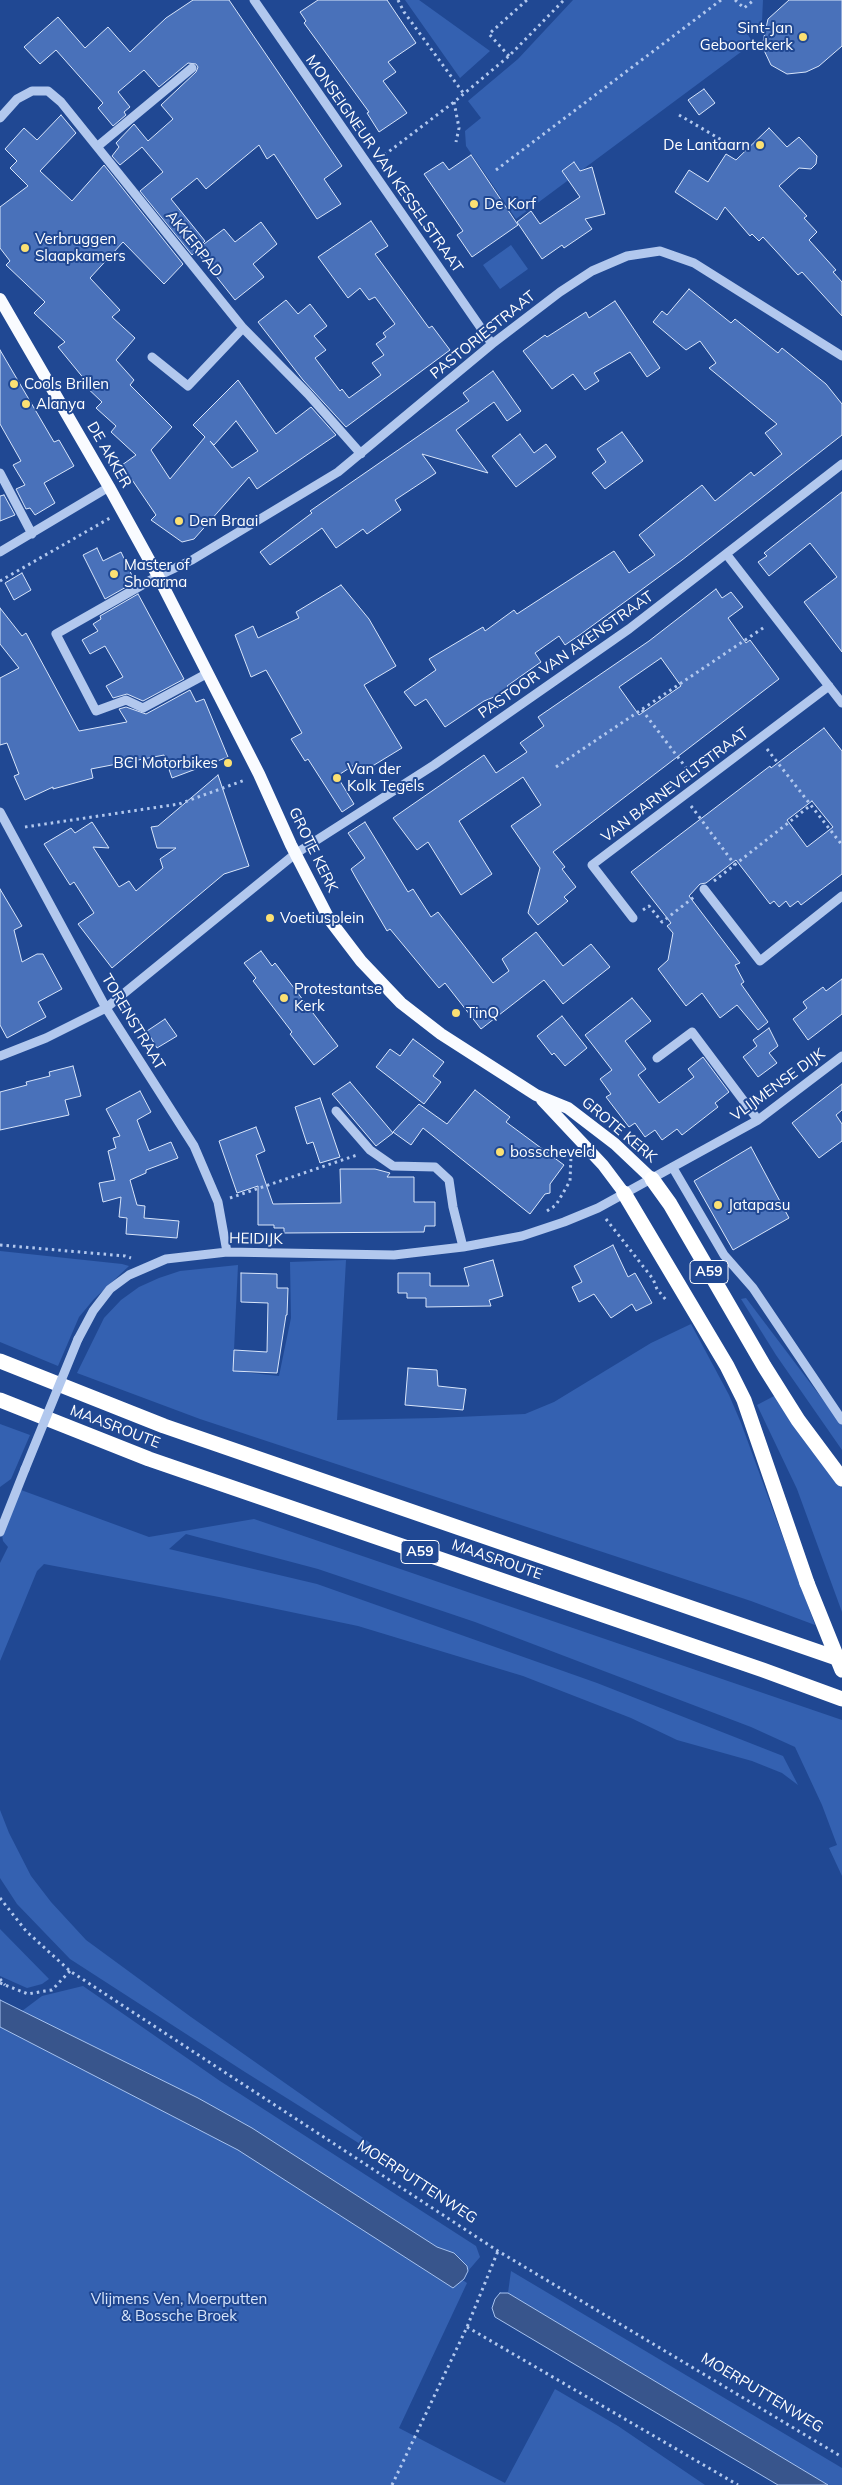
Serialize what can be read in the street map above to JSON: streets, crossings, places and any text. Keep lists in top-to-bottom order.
{
  "streets": {
    "highway": ["A59", "MAASROUTE"],
    "main road": ["DE AKKER", "GROTE KERK"],
    "street": [
      "MONSEIGNEUR VAN KESSELSTRAAT",
      "AKKERPAD",
      "PASTORIESTRAAT",
      "PASTOOR VAN AKENSTRAAT",
      "VAN BARNEVELTSTRAAT",
      "TORENSTRAAT",
      "VLIJMENSE DIJK",
      "HEIDIJK"
    ],
    "path": ["MOERPUTTENWEG"]
  },
  "crossings": [
    ["MONSEIGNEUR VAN KESSELSTRAAT", "PASTORIESTRAAT"],
    ["AKKERPAD", "PASTORIESTRAAT"],
    ["PASTORIESTRAAT", "DE AKKER"],
    ["PASTORIESTRAAT", "GROTE KERK"],
    ["DE AKKER", "GROTE KERK"],
    ["PASTOOR VAN AKENSTRAAT", "GROTE KERK"],
    ["PASTOOR VAN AKENSTRAAT", "TORENSTRAAT"],
    ["GROTE KERK", "VLIJMENSE DIJK"],
    ["GROTE KERK", "HEIDIJK"],
    ["GROTE KERK", "A59"],
    ["TORENSTRAAT", "HEIDIJK"],
    ["VLIJMENSE DIJK", "HEIDIJK"],
    ["VLIJMENSE DIJK", "A59"],
    ["HEIDIJK", "A59"]
  ],
  "parks": ["Vlijmens Ven, Moerputten & Bossche Broek"],
  "places": [
    "Sint-Jan Geboortekerk",
    "De Lantaarn",
    "De Korf",
    "Verbruggen Slaapkamers",
    "Cools Brillen",
    "Alanya",
    "Den Braai",
    "Master of Shoarma",
    "BCI Motorbikes",
    "Van der Kolk Tegels",
    "Voetiusplein",
    "Protestantse Kerk",
    "TinQ",
    "bosscheveld",
    "Jatapasu"
  ]
}
